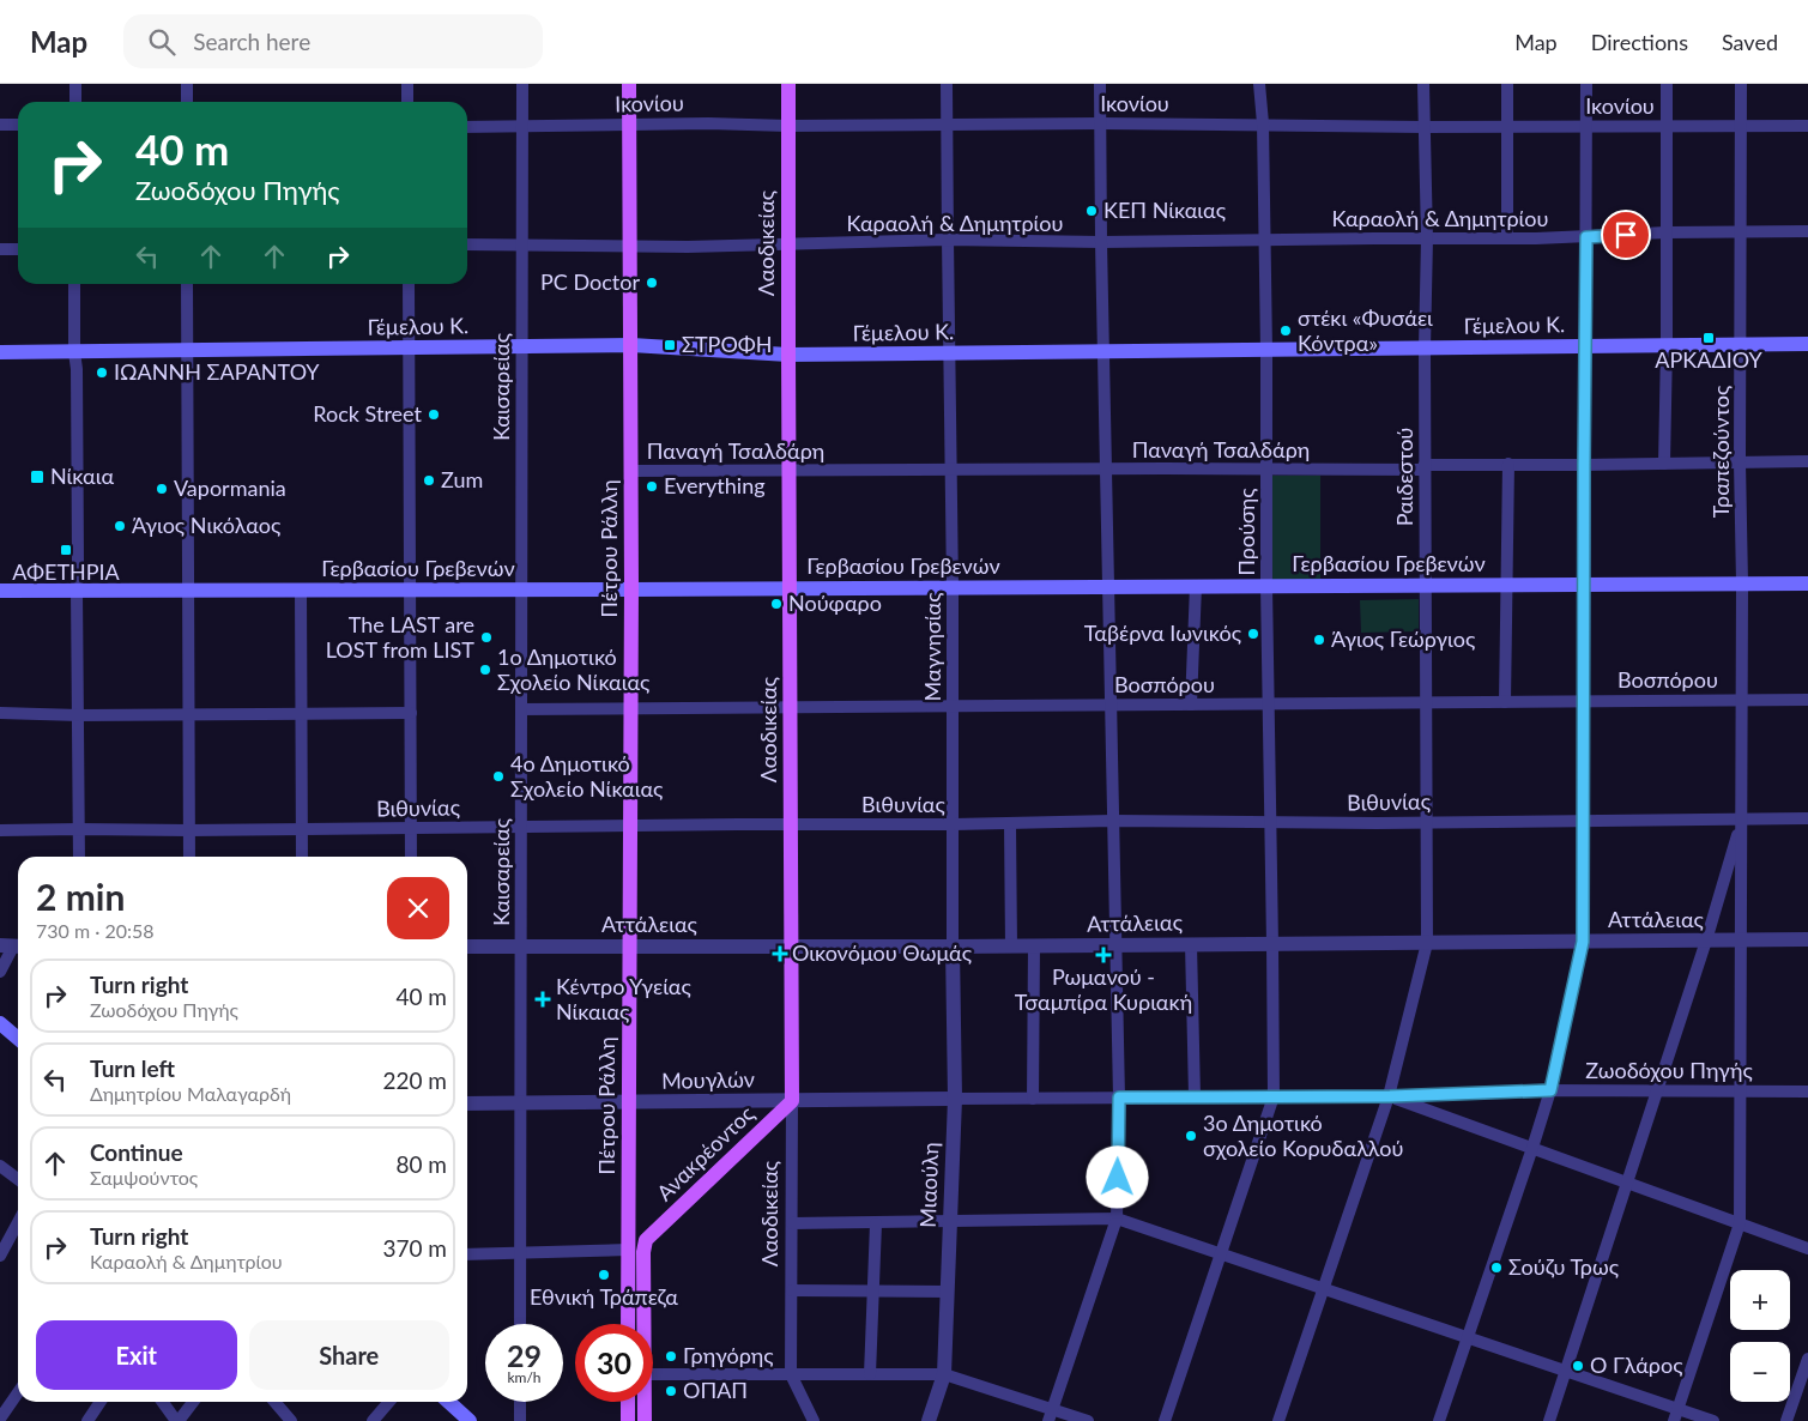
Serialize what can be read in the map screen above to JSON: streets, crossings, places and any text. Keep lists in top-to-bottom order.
{
  "streets": {
    "main road": [
      "Λαοδικείας",
      "Γέμελου Κ.",
      "Πέτρου Ράλλη",
      "Γερβασίου Γρεβενών",
      "Ανακρέοντος"
    ],
    "street": [
      "Ικονίου",
      "Καραολή & Δημητρίου",
      "Καισαρείας",
      "Παναγή Τσαλδάρη",
      "Τραπεζούντος",
      "Ραιδεστού",
      "Προύσης",
      "Μαγνησίας",
      "Βοσπόρου",
      "Βιθυνίας",
      "Αττάλειας",
      "Ζωοδόχου Πηγής",
      "Μουγλών",
      "Μιαούλη"
    ]
  },
  "crossings": [
    ["Ικονίου", "Λαοδικείας"],
    ["Ικονίου", "Καισαρείας"],
    ["Ικονίου", "Τραπεζούντος"],
    ["Ικονίου", "Ραιδεστού"],
    ["Ικονίου", "Προύσης"],
    ["Ικονίου", "Πέτρου Ράλλη"],
    ["Ικονίου", "Μαγνησίας"],
    ["Καραολή & Δημητρίου", "Λαοδικείας"],
    ["Καραολή & Δημητρίου", "Καισαρείας"],
    ["Καραολή & Δημητρίου", "Τραπεζούντος"],
    ["Καραολή & Δημητρίου", "Ραιδεστού"],
    ["Καραολή & Δημητρίου", "Προύσης"],
    ["Καραολή & Δημητρίου", "Πέτρου Ράλλη"],
    ["Καραολή & Δημητρίου", "Μαγνησίας"],
    ["Λαοδικείας", "Γέμελου Κ."],
    ["Λαοδικείας", "Παναγή Τσαλδάρη"],
    ["Λαοδικείας", "Γερβασίου Γρεβενών"],
    ["Λαοδικείας", "Βοσπόρου"],
    ["Λαοδικείας", "Βιθυνίας"],
    ["Λαοδικείας", "Αττάλειας"],
    ["Λαοδικείας", "Μουγλών"],
    ["Λαοδικείας", "Ανακρέοντος"],
    ["Γέμελου Κ.", "Καισαρείας"],
    ["Γέμελου Κ.", "Τραπεζούντος"],
    ["Γέμελου Κ.", "Ραιδεστού"],
    ["Γέμελου Κ.", "Προύσης"],
    ["Γέμελου Κ.", "Πέτρου Ράλλη"],
    ["Γέμελου Κ.", "Μαγνησίας"],
    ["Καισαρείας", "Γερβασίου Γρεβενών"],
    ["Καισαρείας", "Βοσπόρου"],
    ["Καισαρείας", "Βιθυνίας"],
    ["Καισαρείας", "Αττάλειας"],
    ["Καισαρείας", "Μουγλών"],
    ["Παναγή Τσαλδάρη", "Τραπεζούντος"],
    ["Παναγή Τσαλδάρη", "Ραιδεστού"],
    ["Παναγή Τσαλδάρη", "Προύσης"],
    ["Παναγή Τσαλδάρη", "Πέτρου Ράλλη"],
    ["Παναγή Τσαλδάρη", "Μαγνησίας"],
    ["Τραπεζούντος", "Γερβασίου Γρεβενών"],
    ["Τραπεζούντος", "Βοσπόρου"],
    ["Τραπεζούντος", "Βιθυνίας"],
    ["Τραπεζούντος", "Αττάλειας"],
    ["Τραπεζούντος", "Ζωοδόχου Πηγής"],
    ["Ραιδεστού", "Γερβασίου Γρεβενών"],
    ["Ραιδεστού", "Βοσπόρου"],
    ["Ραιδεστού", "Βιθυνίας"],
    ["Ραιδεστού", "Αττάλειας"],
    ["Ραιδεστού", "Ζωοδόχου Πηγής"],
    ["Προύσης", "Γερβασίου Γρεβενών"],
    ["Προύσης", "Βοσπόρου"],
    ["Προύσης", "Βιθυνίας"],
    ["Προύσης", "Αττάλειας"],
    ["Προύσης", "Ζωοδόχου Πηγής"],
    ["Πέτρου Ράλλη", "Γερβασίου Γρεβενών"],
    ["Πέτρου Ράλλη", "Βοσπόρου"],
    ["Πέτρου Ράλλη", "Βιθυνίας"],
    ["Πέτρου Ράλλη", "Αττάλειας"],
    ["Πέτρου Ράλλη", "Μουγλών"],
    ["Γερβασίου Γρεβενών", "Μαγνησίας"],
    ["Μαγνησίας", "Βοσπόρου"],
    ["Μαγνησίας", "Βιθυνίας"],
    ["Μαγνησίας", "Αττάλειας"],
    ["Μαγνησίας", "Μιαούλη"],
    ["Αττάλειας", "Μιαούλη"],
    ["Ζωοδόχου Πηγής", "Μουγλών"],
    ["Ζωοδόχου Πηγής", "Μιαούλη"],
    ["Μουγλών", "Ανακρέοντος"],
    ["Μουγλών", "Μιαούλη"]
  ],
  "places": {
    "other": [
      "ΚΕΠ Νίκαιας",
      "PC Doctor",
      "στέκι «Φυσάει Κόντρα»",
      "ΙΩΆΝΝΗ ΣΑΡΑΝΤΟΥ",
      "Rock Street",
      "Zum",
      "Everything",
      "Vapormania",
      "Άγιος Νικόλαος",
      "Νούφαρο",
      "Ταβέρνα Ιωνικός",
      "The LAST are LOST from LIST",
      "Άγιος Γεώργιος",
      "1ο Δημοτικό Σχολείο Νίκαιας",
      "4ο Δημοτικό Σχολείο Νίκαιας",
      "3ο Δημοτικό σχολείο Κορυδαλλού",
      "Σούζυ Τρως",
      "Εθνική Τράπεζα",
      "Γρηγόρης",
      "Ο Γλάρος",
      "ΟΠΑΠ"
    ],
    "transit": [
      "ΑΡΚΑΔΙΟΥ",
      "ΣΤΡΟΦΗ",
      "Νίκαια",
      "ΑΦΕΤΗΡΙΑ"
    ],
    "health": ["Οικονόμου Θωμάς", "Ρωμανού - Τσαμπίρα Κυριακή", "Κέντρο Υγείας Νίκαιας"]
  },
  "page": {
    "header": "Map",
    "search": "Search here",
    "nav": ["Map", "Directions", "Saved"],
    "turn": ["40 m", "Ζωοδόχου Πηγής"],
    "heading": ["2 min", "730 m · 20:58"],
    "list": [
      {
        "name": "Turn right",
        "note": "Ζωοδόχου Πηγής",
        "value": "40 m"
      },
      {
        "name": "Turn left",
        "note": "Δημητρίου Μαλαγαρδή",
        "value": "220 m"
      },
      {
        "name": "Continue",
        "note": "Σαμψούντος",
        "value": "80 m"
      },
      {
        "name": "Turn right",
        "note": "Καραολή & Δημητρίου",
        "value": "370 m"
      }
    ],
    "map_buttons": ["+", "−"],
    "buttons": ["Exit", "Share"],
    "speed": "29 km/h",
    "limit": "30"
  }
}
